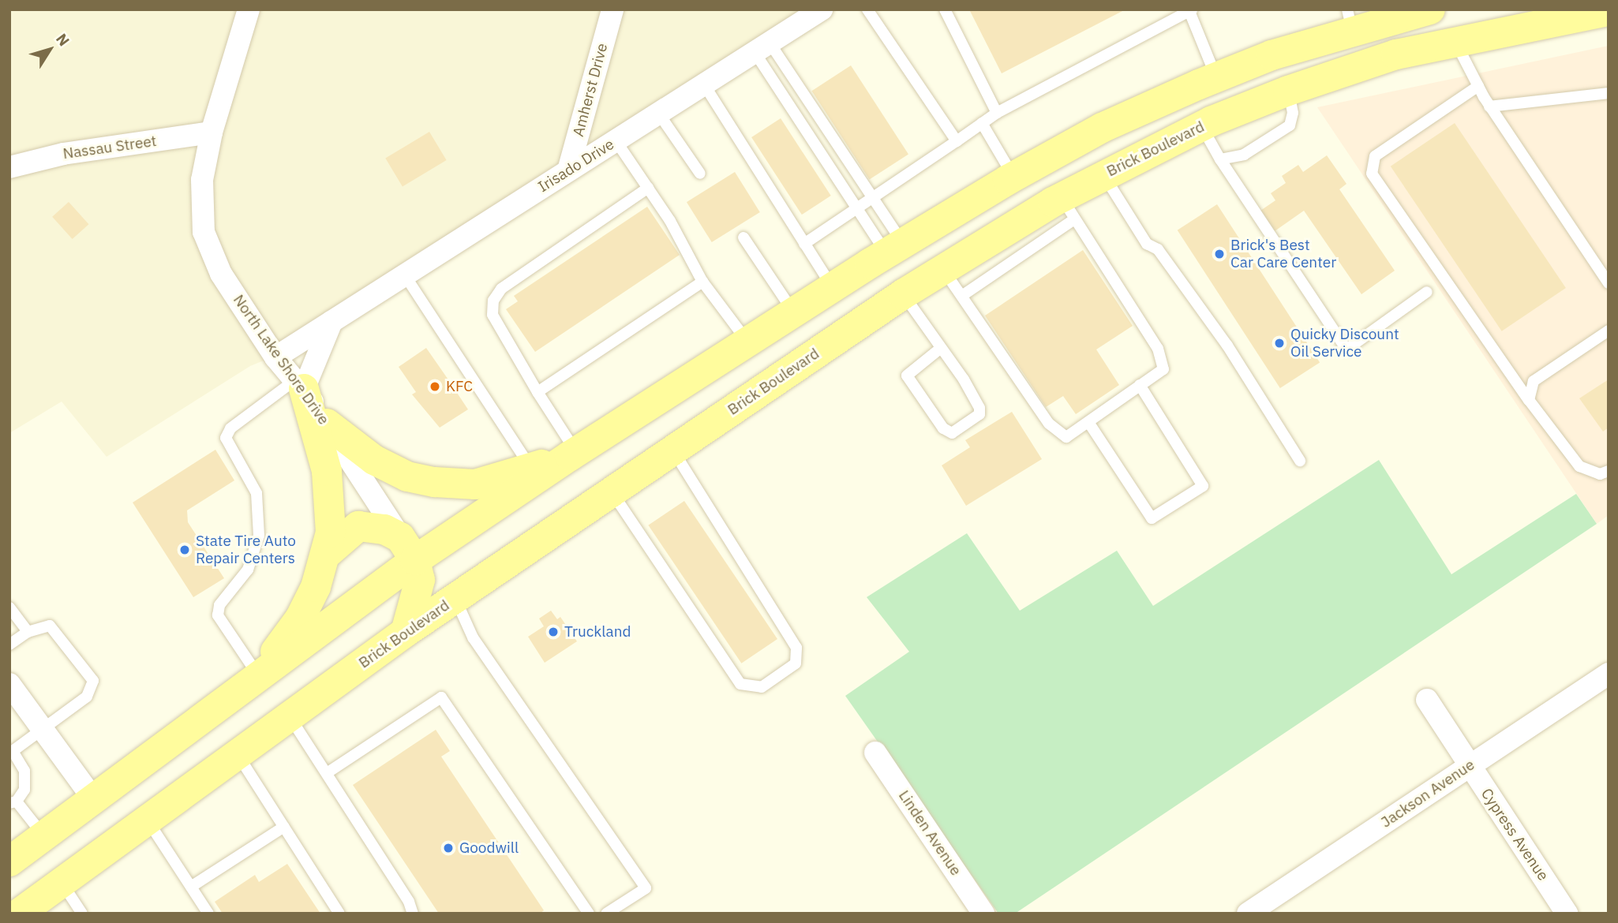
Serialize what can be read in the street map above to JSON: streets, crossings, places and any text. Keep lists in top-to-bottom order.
{
  "streets": {
    "main road": ["Brick Boulevard"],
    "street": [
      "Amherst Drive",
      "Nassau Street",
      "Irisado Drive",
      "North Lake Shore Drive",
      "Jackson Avenue",
      "Linden Avenue",
      "Cypress Avenue"
    ]
  },
  "crossings": [
    ["Amherst Drive", "Irisado Drive"],
    ["Nassau Street", "North Lake Shore Drive"],
    ["Irisado Drive", "North Lake Shore Drive"],
    ["Jackson Avenue", "Cypress Avenue"]
  ],
  "places": [
    "Brick's Best Car Care Center",
    "Quicky Discount Oil Service",
    "KFC",
    "State Tire Auto Repair Centers",
    "Truckland",
    "Goodwill"
  ],
  "north": "top right"
}
